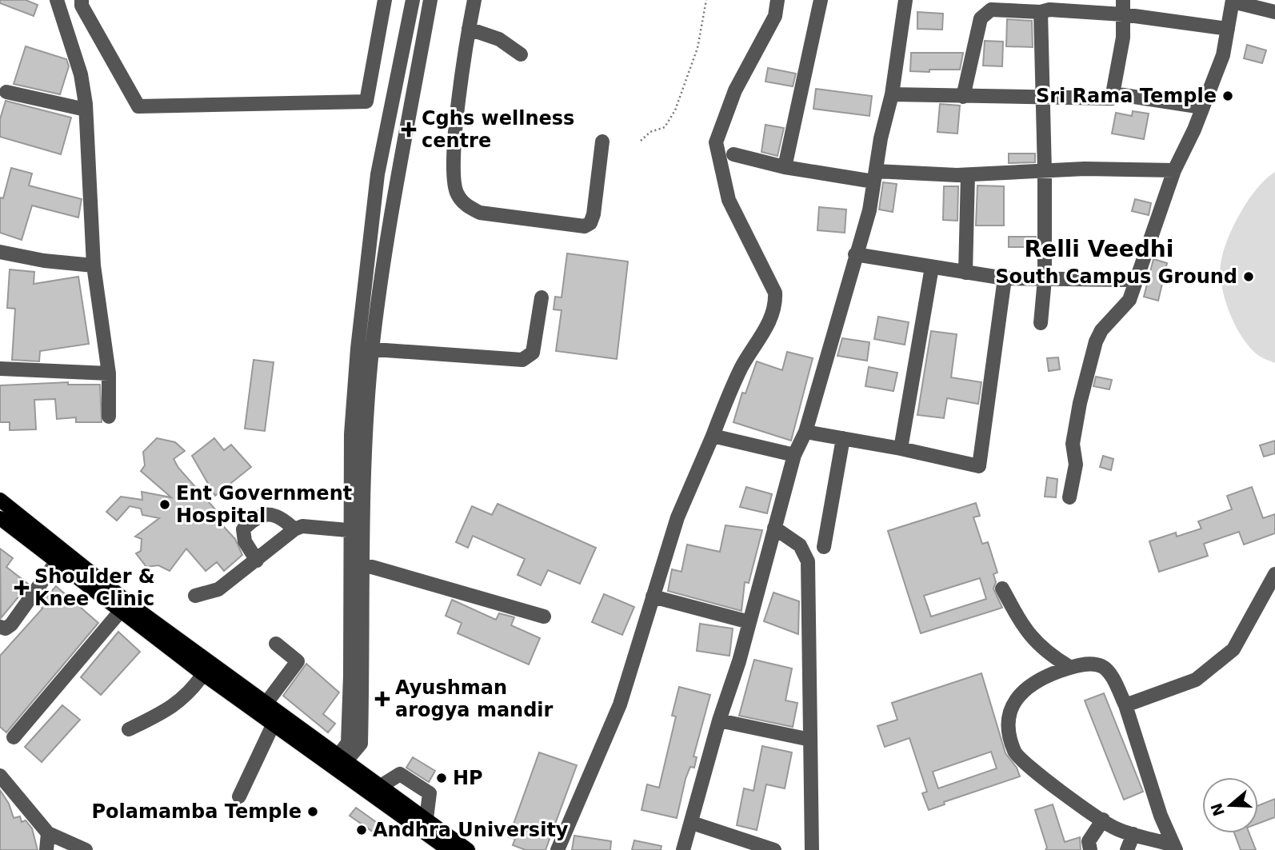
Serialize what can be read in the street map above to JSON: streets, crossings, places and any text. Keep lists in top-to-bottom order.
{
  "districts": ["Relli Veedhi"],
  "places": {
    "other": [
      "Sri Rama Temple",
      "South Campus Ground",
      "Ent Government Hospital",
      "HP",
      "Polamamba Temple",
      "Andhra University"
    ],
    "health": ["Cghs wellness centre", "Shoulder & Knee Clinic", "Ayushman arogya mandir"]
  },
  "north": "left"
}
